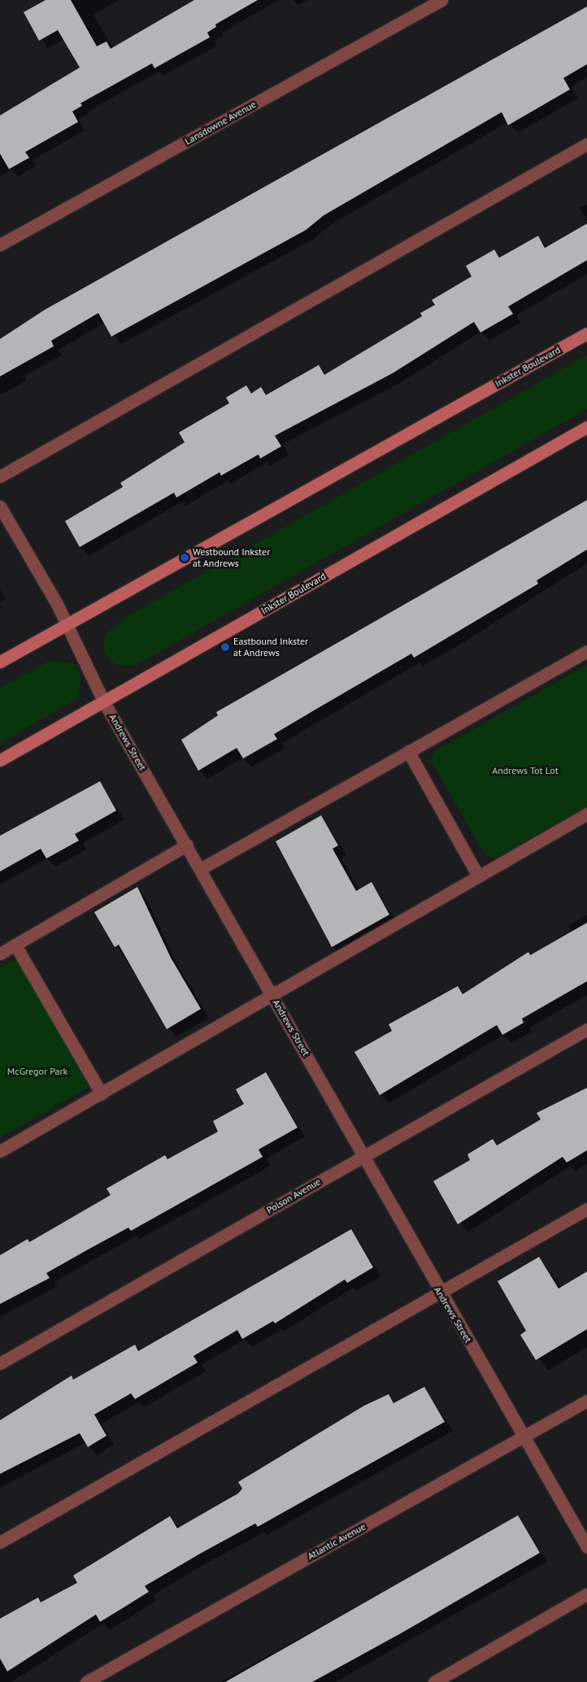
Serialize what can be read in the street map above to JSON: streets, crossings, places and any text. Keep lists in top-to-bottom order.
{
  "streets": {
    "main road": ["Inkster Boulevard"],
    "street": [
      "Lansdowne Avenue",
      "Andrews Street",
      "Polson Avenue",
      "Atlantic Avenue"
    ]
  },
  "crossings": [
    ["Inkster Boulevard", "Andrews Street"],
    ["Andrews Street", "Polson Avenue"],
    ["Andrews Street", "Atlantic Avenue"]
  ],
  "parks": ["Andrews Tot Lot", "McGregor Park"],
  "places": ["Westbound Inkster at Andrews", "Eastbound Inkster at Andrews"]
}
